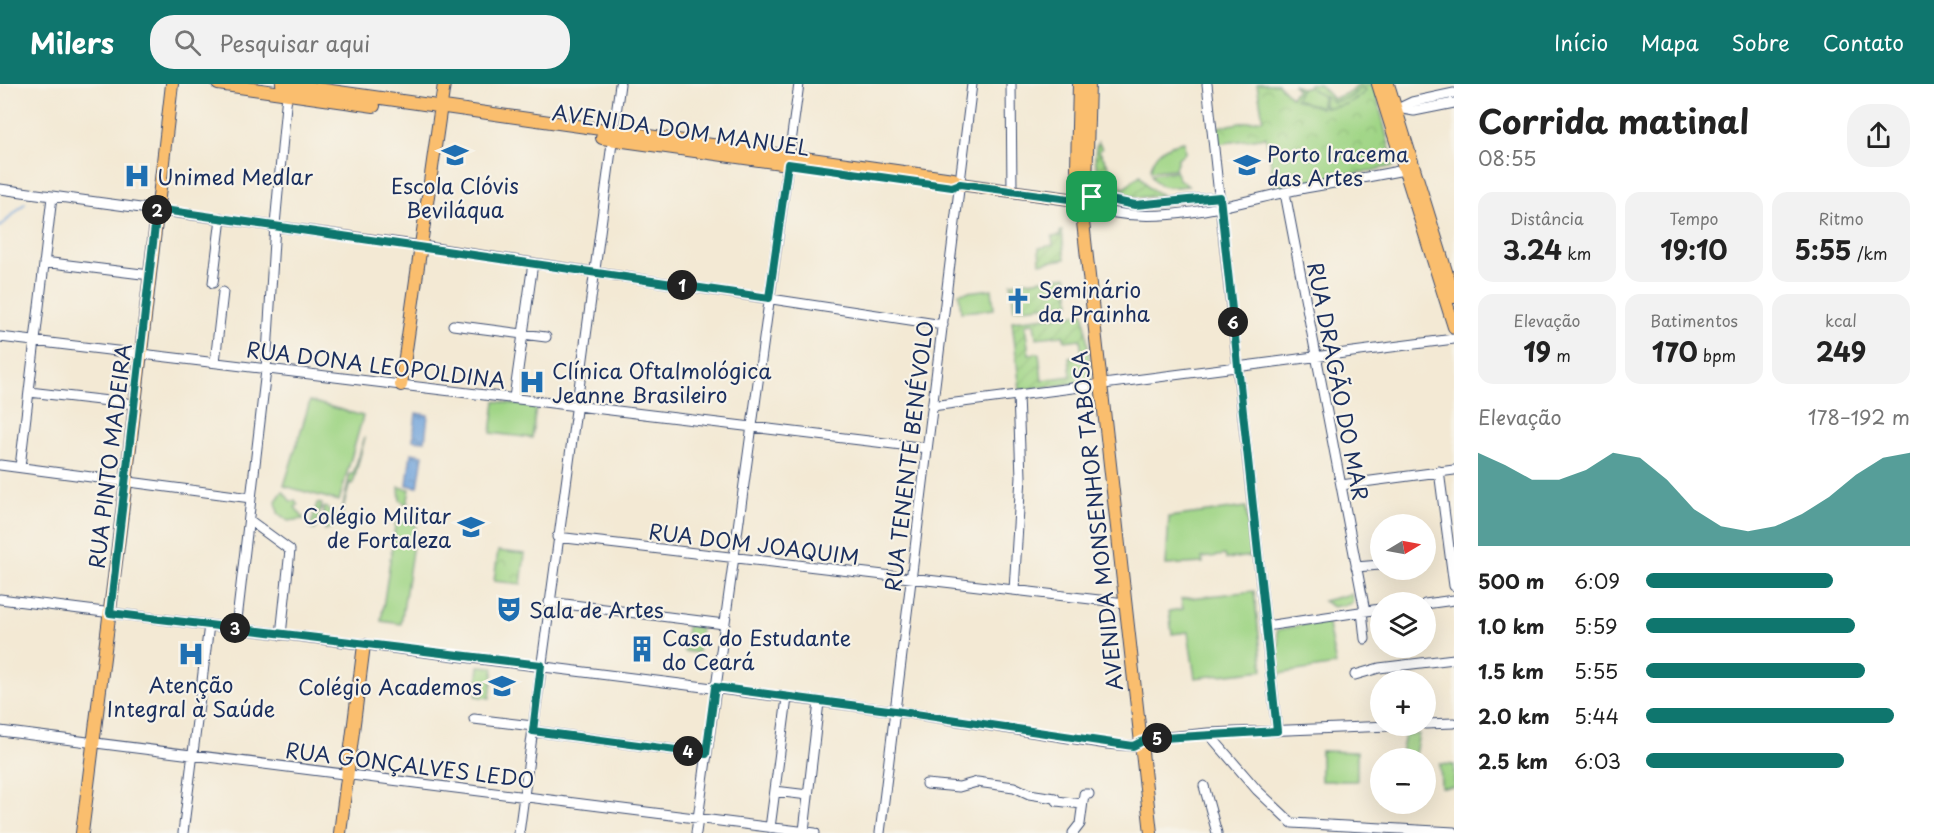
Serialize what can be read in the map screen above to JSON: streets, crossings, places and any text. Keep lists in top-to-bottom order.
{
  "streets": {
    "main road": ["AVENIDA DOM MANUEL", "RUA PINTO MADEIRA", "AVENIDA MONSENHOR TABOSA"],
    "street": [
      "RUA DONA LEOPOLDINA",
      "RUA DRAGÃO DO MAR",
      "RUA TENENTE BENÉVOLO",
      "RUA DOM JOAQUIM",
      "RUA GONÇALVES LEDO"
    ]
  },
  "crossings": [
    ["AVENIDA DOM MANUEL", "RUA TENENTE BENÉVOLO"],
    ["AVENIDA DOM MANUEL", "AVENIDA MONSENHOR TABOSA"],
    ["RUA DONA LEOPOLDINA", "RUA PINTO MADEIRA"],
    ["RUA DONA LEOPOLDINA", "RUA TENENTE BENÉVOLO"],
    ["RUA PINTO MADEIRA", "RUA GONÇALVES LEDO"],
    ["RUA TENENTE BENÉVOLO", "RUA DOM JOAQUIM"],
    ["AVENIDA MONSENHOR TABOSA", "RUA DOM JOAQUIM"]
  ],
  "places": {
    "school or university": [
      "Escola Clóvis Beviláqua",
      "Porto Iracema das Artes",
      "Colégio Militar de Fortaleza",
      "Colégio Academos"
    ],
    "hospital": ["Unimed Medlar", "Clínica Oftalmológica Jeanne Brasileiro", "Atenção Integral à Saúde"],
    "church": ["Seminário da Prainha"],
    "theatre": ["Sala de Artes"],
    "building": ["Casa do Estudante do Ceará"]
  },
  "north": "right",
  "page": {
    "header": "Milers",
    "search": "Pesquisar aqui",
    "nav": [
      "Início",
      "Mapa",
      "Sobre",
      "Contato"
    ],
    "heading": ["Corrida matinal", "08:55"],
    "stats": [
      ["Distância", "3.24 km"],
      ["Tempo", "19:10"],
      ["Ritmo", "5:55 /km"],
      ["Elevação", "19 m"],
      ["Batimentos", "170 bpm"],
      ["kcal", "249"]
    ],
    "pins": [
      "2",
      "1",
      "6",
      "3",
      "5",
      "4"
    ],
    "chart": ["Elevação", "178–192 m"],
    "map_buttons": ["+", "−"],
    "list": [
      {
        "name": "500 m",
        "note": "6:09"
      },
      {
        "name": "1.0 km",
        "note": "5:59"
      },
      {
        "name": "1.5 km",
        "note": "5:55"
      },
      {
        "name": "2.0 km",
        "note": "5:44"
      },
      {
        "name": "2.5 km",
        "note": "6:03"
      }
    ]
  }
}
